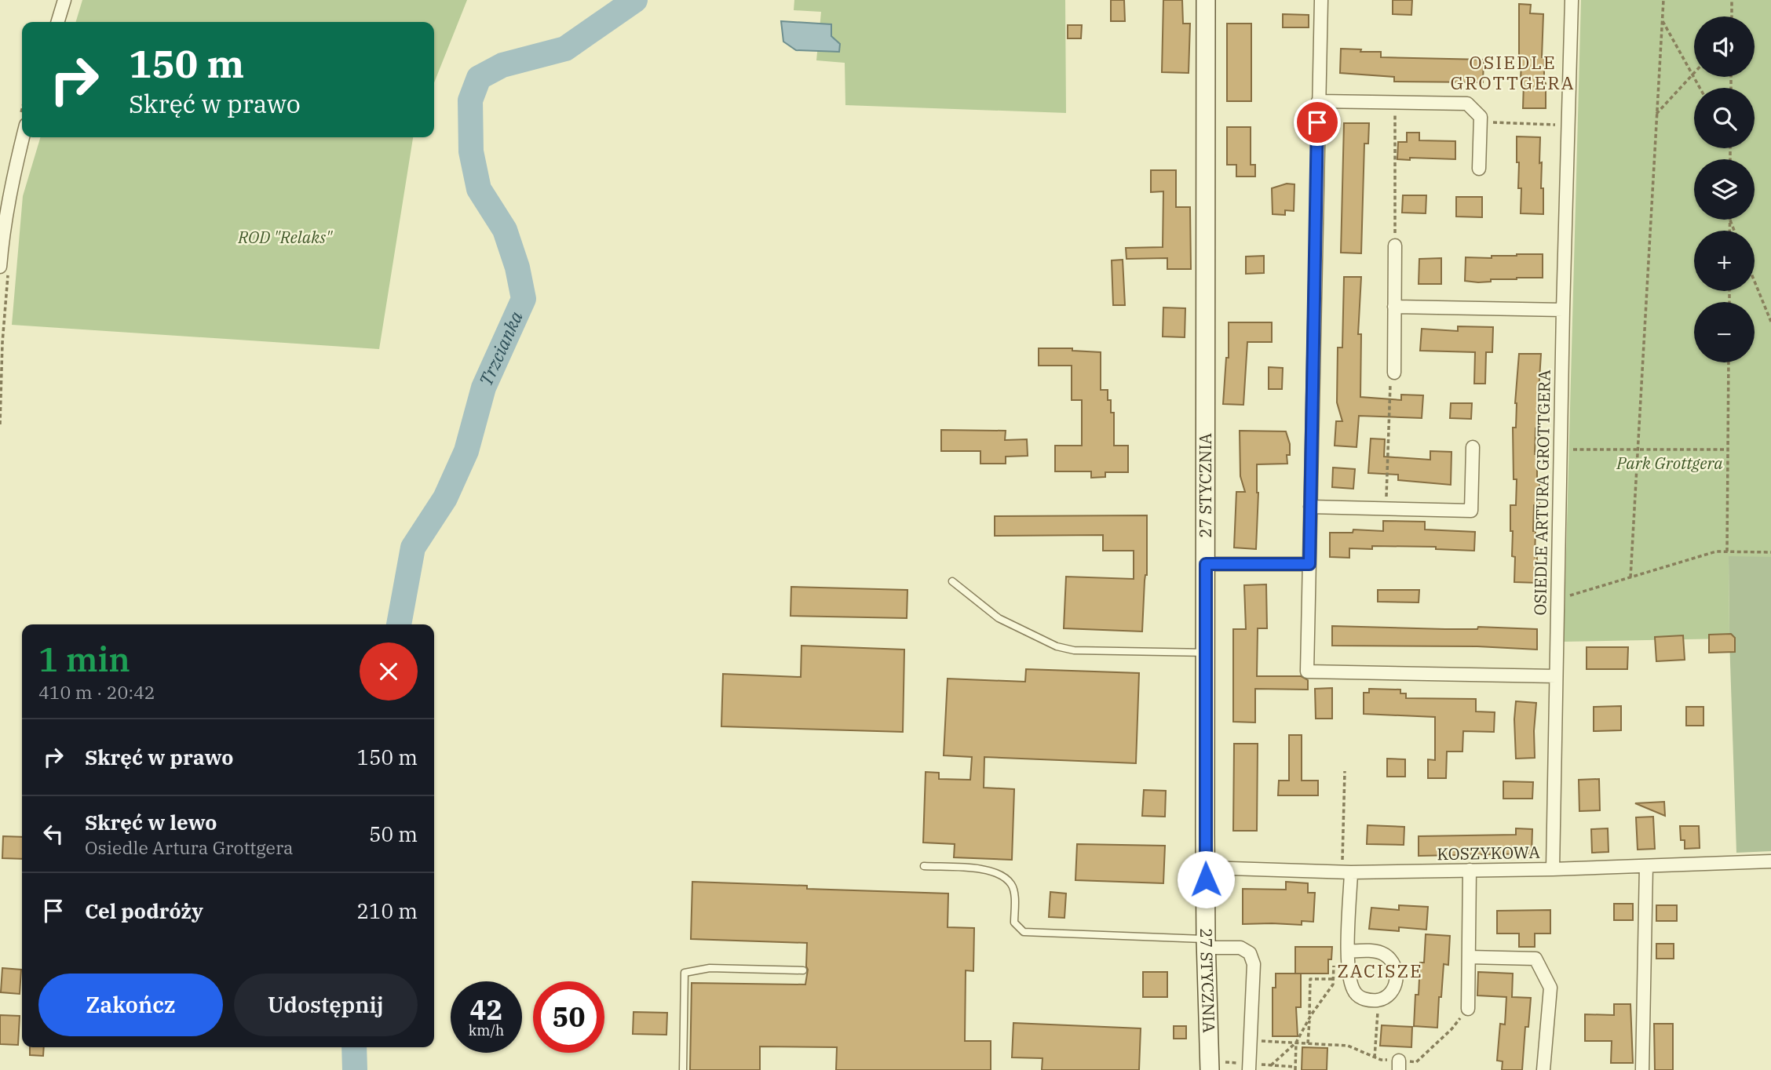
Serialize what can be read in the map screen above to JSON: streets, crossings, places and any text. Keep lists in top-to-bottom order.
{
  "streets": {
    "main road": ["27 STYCZNIA"],
    "street": ["OSIEDLE ARTURA GROTTGERA", "KOSZYKOWA"]
  },
  "crossings": [
    ["27 STYCZNIA", "KOSZYKOWA"],
    ["OSIEDLE ARTURA GROTTGERA", "KOSZYKOWA"]
  ],
  "districts": ["OSIEDLE GROTTGERA", "ZACISZE"],
  "water": ["Trzcianka"],
  "parks": ["ROD \"Relaks\"", "Park Grottgera"],
  "page": {
    "map_buttons": ["+", "−"],
    "turn": ["150 m", "Skręć w prawo"],
    "heading": ["1 min", "410 m · 20:42"],
    "list": [
      {
        "name": "Skręć w prawo",
        "value": "150 m"
      },
      {
        "name": "Skręć w lewo",
        "note": "Osiedle Artura Grottgera",
        "value": "50 m"
      },
      {
        "name": "Cel podróży",
        "value": "210 m"
      }
    ],
    "buttons": ["Zakończ", "Udostępnij"],
    "speed": "42 km/h",
    "limit": "50"
  }
}
